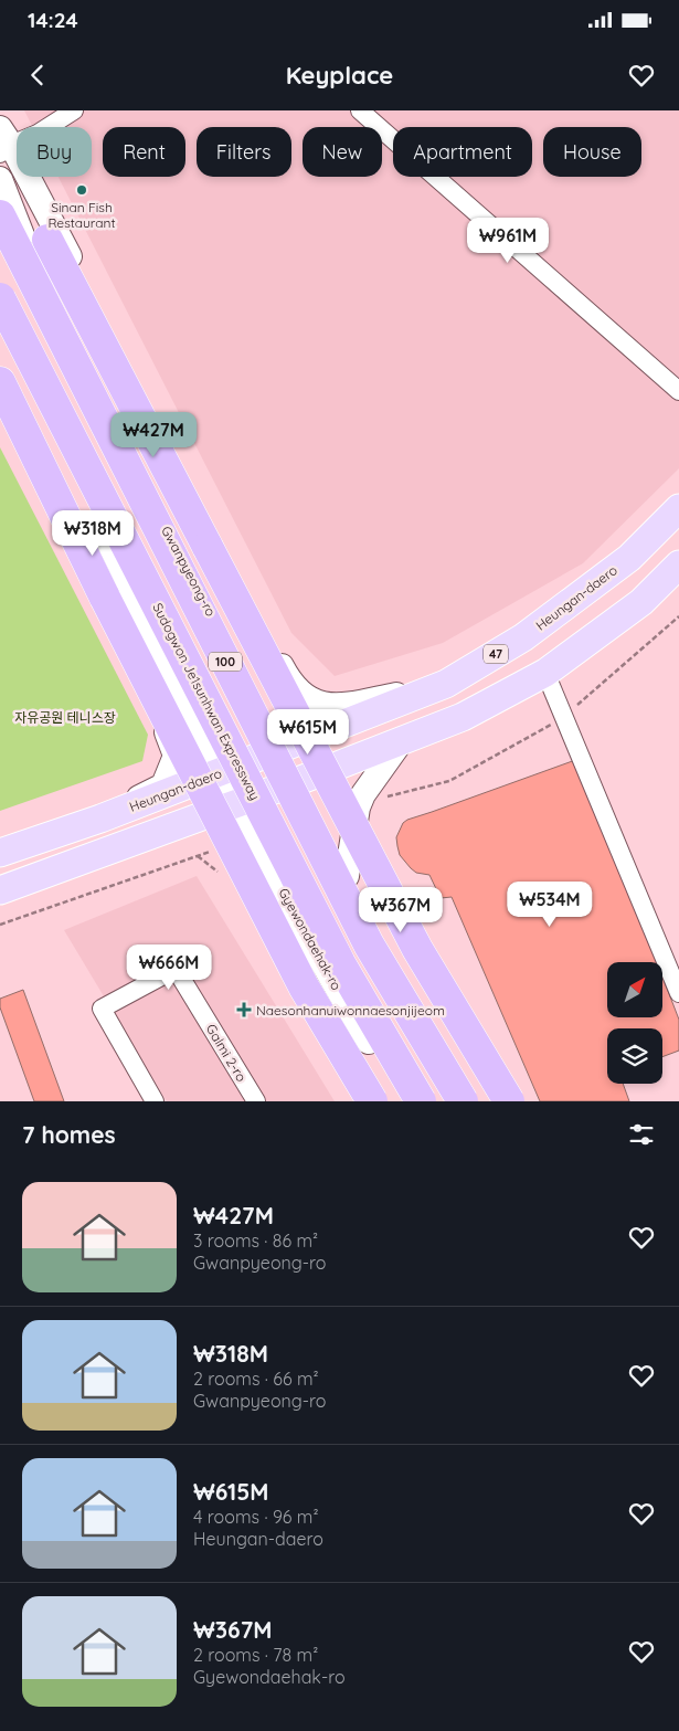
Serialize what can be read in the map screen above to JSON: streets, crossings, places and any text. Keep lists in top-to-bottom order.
{
  "streets": {
    "highway": ["100", "Sudogwon Je1sunhwan Expressway"],
    "main road": ["Heungan-daero", "47"],
    "street": ["Gwanpyeong-ro", "Gyewondaehak-ro", "Galmi 2-ro"]
  },
  "crossings": [
    ["Gwanpyeong-ro", "Heungan-daero"],
    ["Heungan-daero", "Gyewondaehak-ro"]
  ],
  "parks": ["자유공원 테니스장"],
  "places": {
    "other": ["Sinan Fish Restaurant"],
    "health": ["Naesonhanuiwonnaesonjijeom"]
  },
  "north": "top right",
  "page": {
    "status": "14:24",
    "header": "Keyplace",
    "chip": [
      "Buy",
      "Rent",
      "Filters",
      "New",
      "Apartment",
      "House"
    ],
    "price": [
      "₩961M",
      "₩427M",
      "₩318M",
      "₩615M",
      "₩534M",
      "₩367M",
      "₩666M"
    ],
    "heading": "7 homes",
    "list": [
      {
        "name": "₩427M",
        "note": "3 rooms · 86 m² · Gwanpyeong-ro"
      },
      {
        "name": "₩318M",
        "note": "2 rooms · 66 m² · Gwanpyeong-ro"
      },
      {
        "name": "₩615M",
        "note": "4 rooms · 96 m² · Heungan-daero"
      },
      {
        "name": "₩367M",
        "note": "2 rooms · 78 m² · Gyewondaehak-ro"
      }
    ]
  }
}
